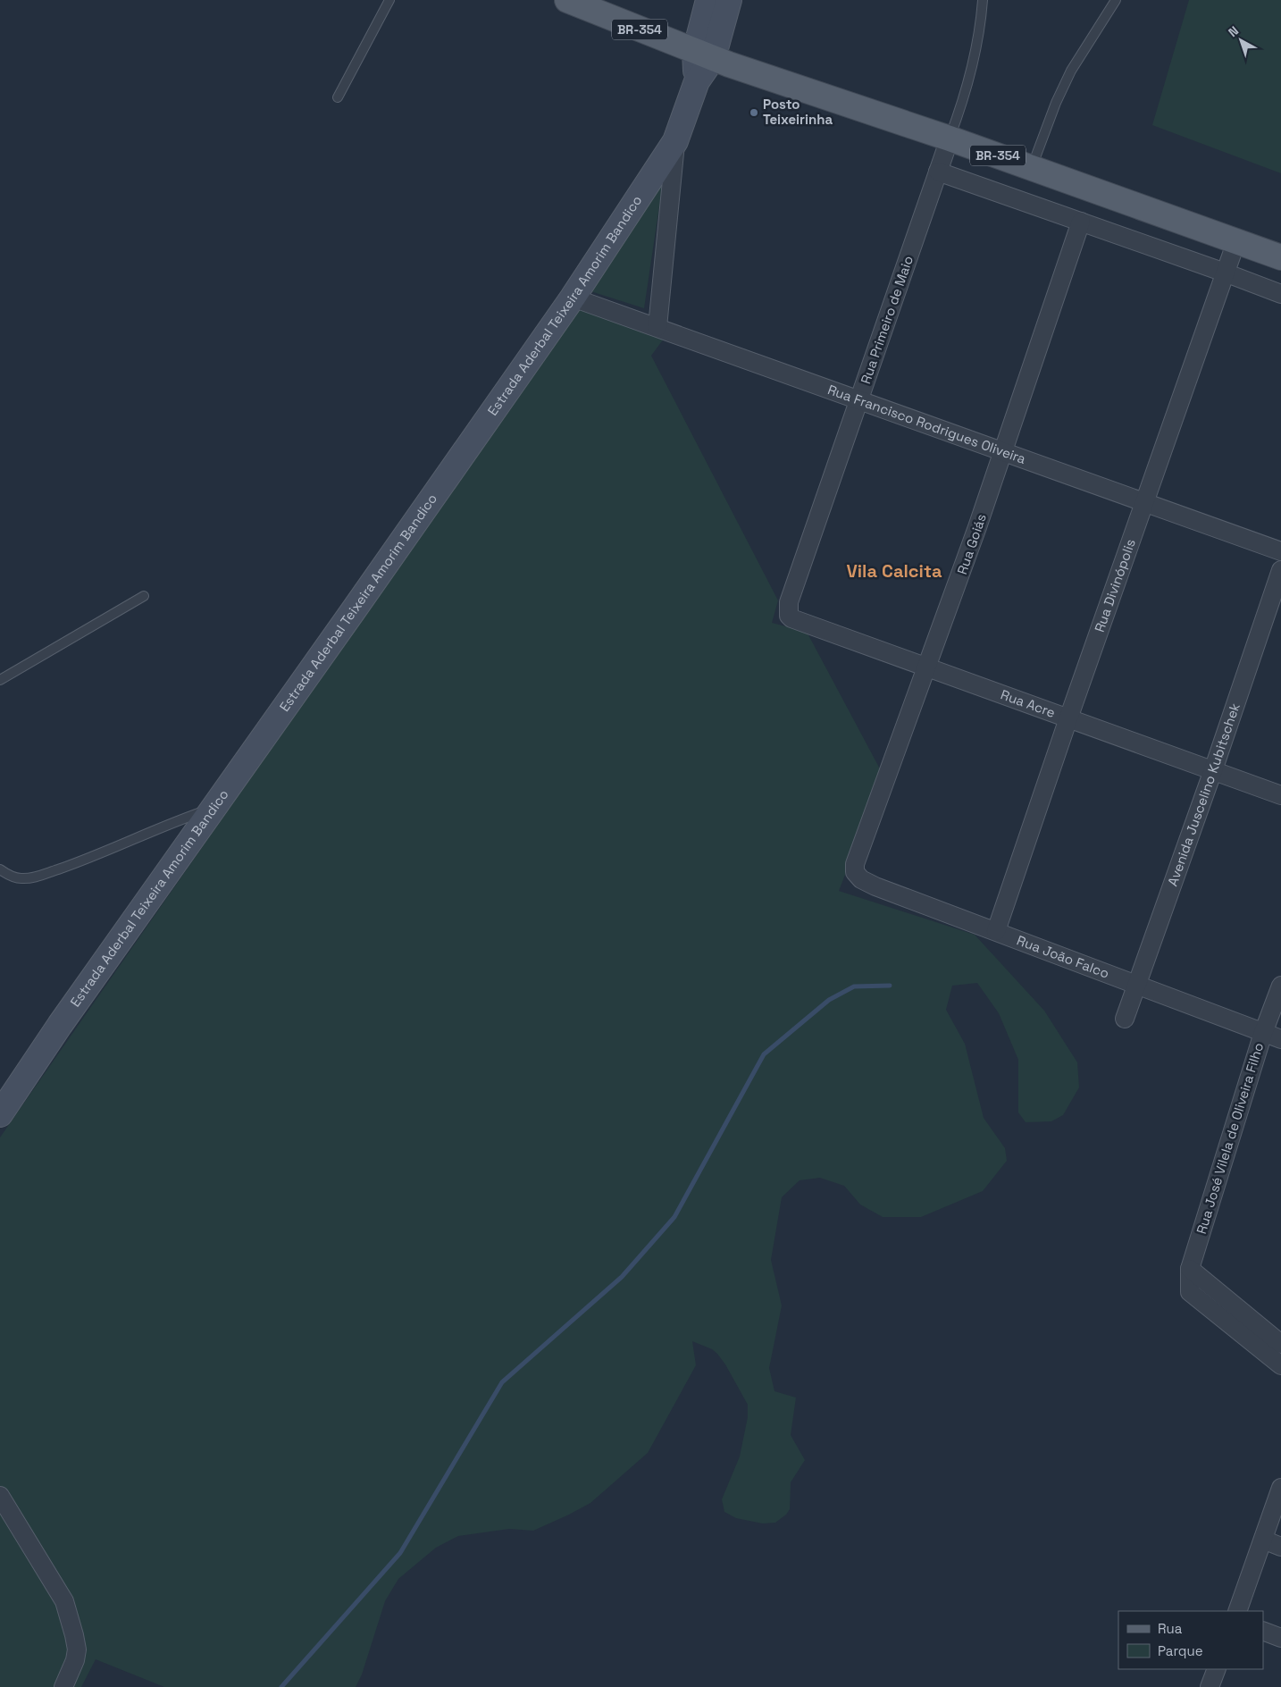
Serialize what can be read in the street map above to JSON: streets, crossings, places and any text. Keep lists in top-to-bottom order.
{
  "streets": {
    "main road": ["BR-354", "Estrada Aderbal Teixeira Amorim Bandico"],
    "street": [
      "Rua Primeiro de Maio",
      "Rua Francisco Rodrigues Oliveira",
      "Rua Goiás",
      "Rua Divinópolis",
      "Rua Acre",
      "Avenida Juscelino Kubitschek",
      "Rua João Falco",
      "Rua José Vilela de Oliveira Filho"
    ]
  },
  "crossings": [
    ["BR-354", "Estrada Aderbal Teixeira Amorim Bandico"],
    ["BR-354", "Rua Primeiro de Maio"],
    ["BR-354", "Rua Divinópolis"],
    ["Estrada Aderbal Teixeira Amorim Bandico", "Rua Francisco Rodrigues Oliveira"],
    ["Rua Primeiro de Maio", "Rua Francisco Rodrigues Oliveira"],
    ["Rua Primeiro de Maio", "Rua Acre"],
    ["Rua Francisco Rodrigues Oliveira", "Rua Goiás"],
    ["Rua Francisco Rodrigues Oliveira", "Rua Divinópolis"],
    ["Rua Goiás", "Rua Acre"],
    ["Rua Goiás", "Rua João Falco"],
    ["Rua Divinópolis", "Rua Acre"],
    ["Rua Divinópolis", "Rua João Falco"],
    ["Rua Acre", "Avenida Juscelino Kubitschek"],
    ["Avenida Juscelino Kubitschek", "Rua João Falco"],
    ["Rua João Falco", "Rua José Vilela de Oliveira Filho"]
  ],
  "districts": ["Vila Calcita"],
  "places": ["Posto Teixeirinha"],
  "legend": ["Rua", "Parque"],
  "north": "top left"
}
